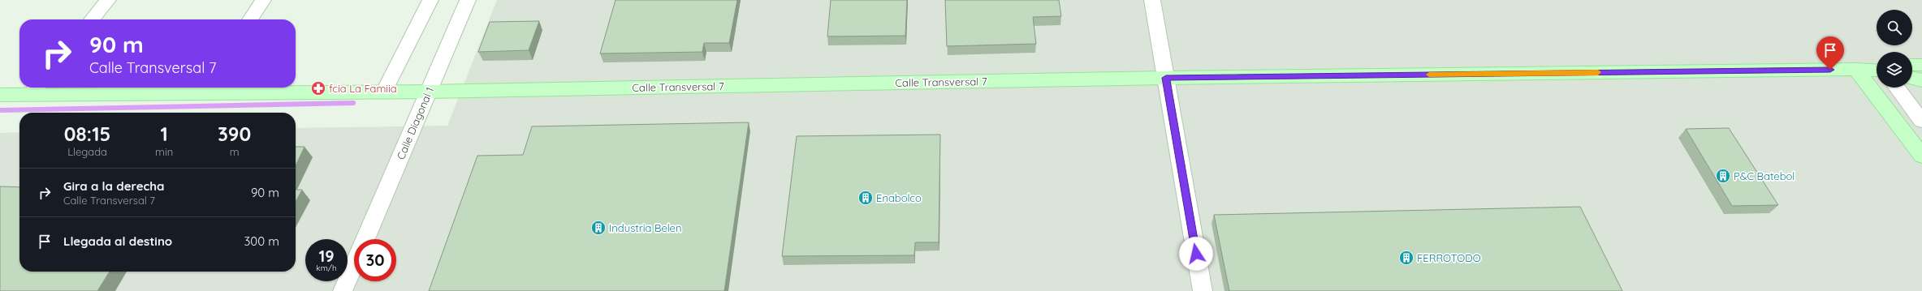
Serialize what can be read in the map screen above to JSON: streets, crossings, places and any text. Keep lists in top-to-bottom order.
{
  "streets": {
    "street": ["Calle Transversal 7", "Calle Diagonal 1"]
  },
  "crossings": [
    ["Calle Transversal 7", "Calle Diagonal 1"]
  ],
  "places": {
    "pharmacy": ["fcia La Famiia"],
    "building": [
      "P&C Batebol",
      "Enabolco",
      "Industria Belen",
      "FERROTODO"
    ]
  },
  "page": {
    "turn": ["90 m", "Calle Transversal 7"],
    "eta": [
      "08:15",
      "Llegada",
      "1",
      "min",
      "390",
      "m"
    ],
    "list": [
      {
        "name": "Gira a la derecha",
        "note": "Calle Transversal 7",
        "value": "90 m"
      },
      {
        "name": "Llegada al destino",
        "value": "300 m"
      }
    ],
    "speed": "19 km/h",
    "limit": "30"
  }
}
